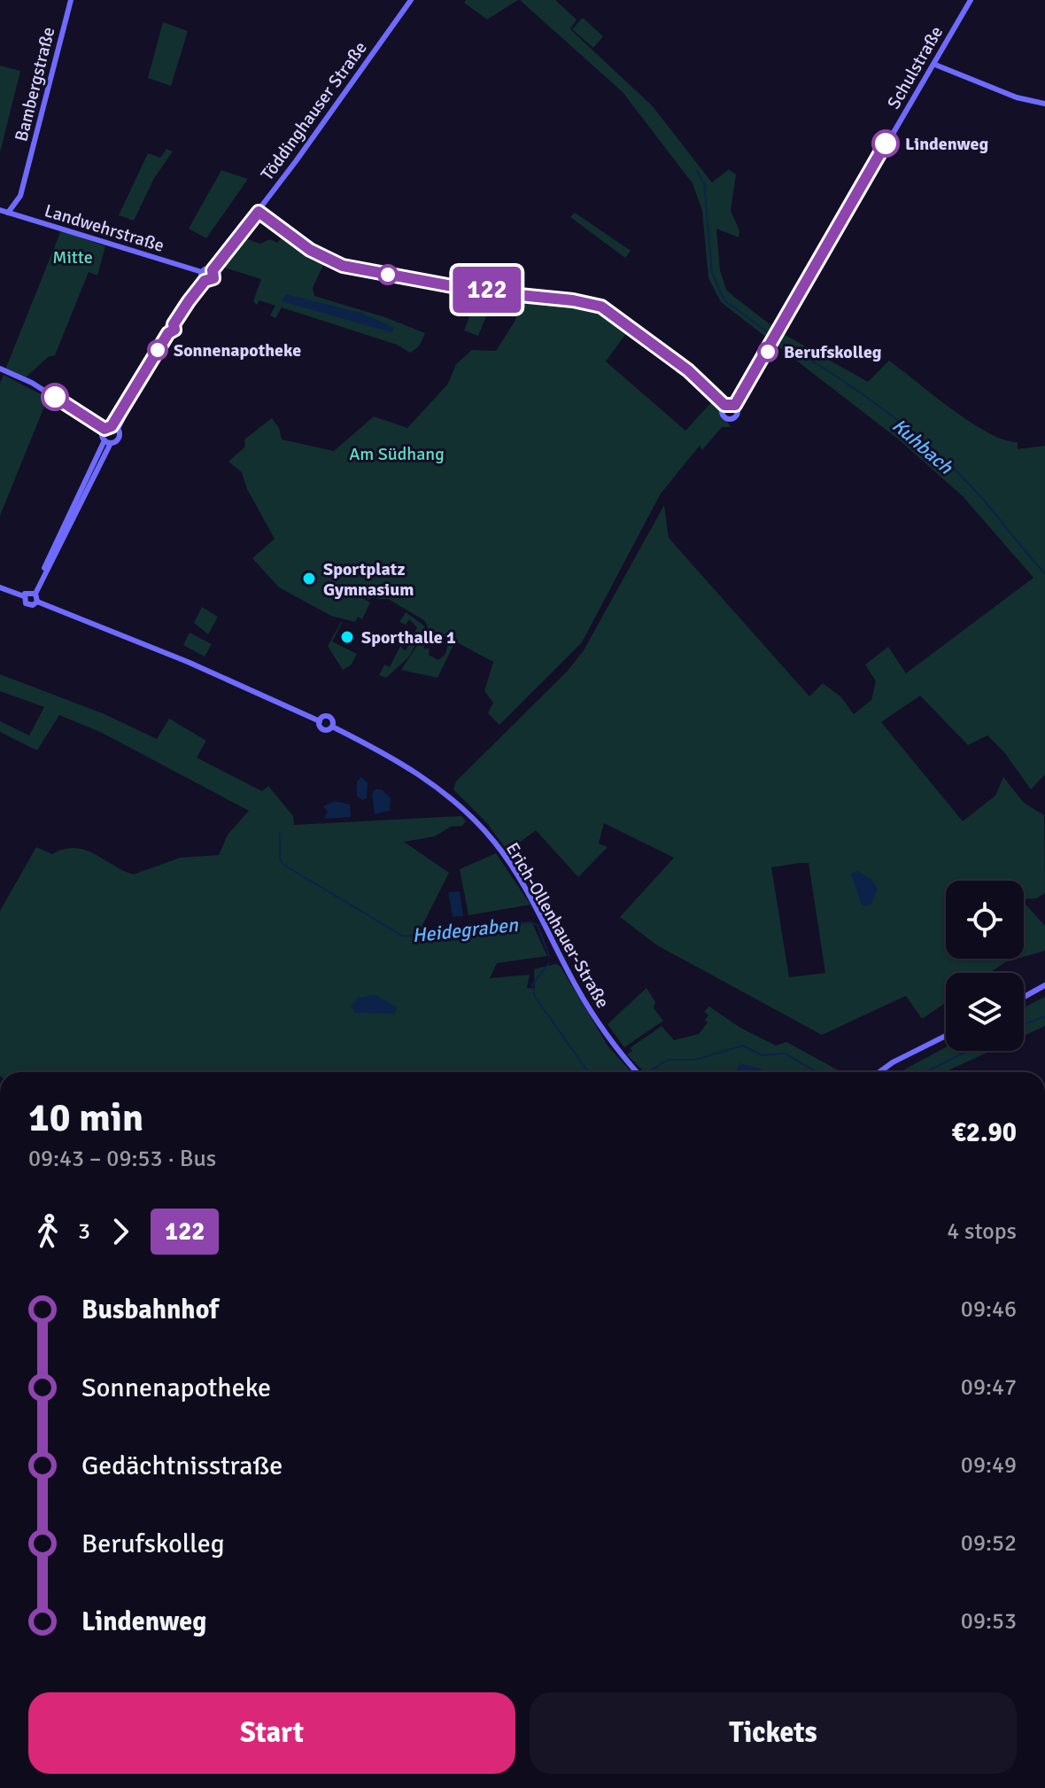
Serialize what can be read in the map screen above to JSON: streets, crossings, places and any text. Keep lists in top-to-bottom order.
{
  "streets": {
    "street": [
      "Schulstraße",
      "Bambergstraße",
      "Töddinghauser Straße",
      "Landwehrstraße",
      "Erich-Ollenhauer-Straße"
    ]
  },
  "crossings": [
    ["Bambergstraße", "Landwehrstraße"]
  ],
  "water": ["Kuhbach", "Heidegraben"],
  "parks": ["Mitte", "Am Südhang"],
  "places": [
    "Lindenweg",
    "Sonnenapotheke",
    "Berufskolleg",
    "Sportplatz Gymnasium",
    "Sporthalle 1"
  ],
  "lines": ["bus line 122"],
  "page": {
    "on_map": "122",
    "heading": ["10 min", "09:43 – 09:53 · Bus", "€2.90"],
    "legs": ["3", "122", "4 stops"],
    "list": [
      {
        "name": "Busbahnhof",
        "value": "09:46"
      },
      {
        "name": "Sonnenapotheke",
        "value": "09:47"
      },
      {
        "name": "Gedächtnisstraße",
        "value": "09:49"
      },
      {
        "name": "Berufskolleg",
        "value": "09:52"
      },
      {
        "name": "Lindenweg",
        "value": "09:53"
      }
    ],
    "buttons": ["Start", "Tickets"]
  }
}
